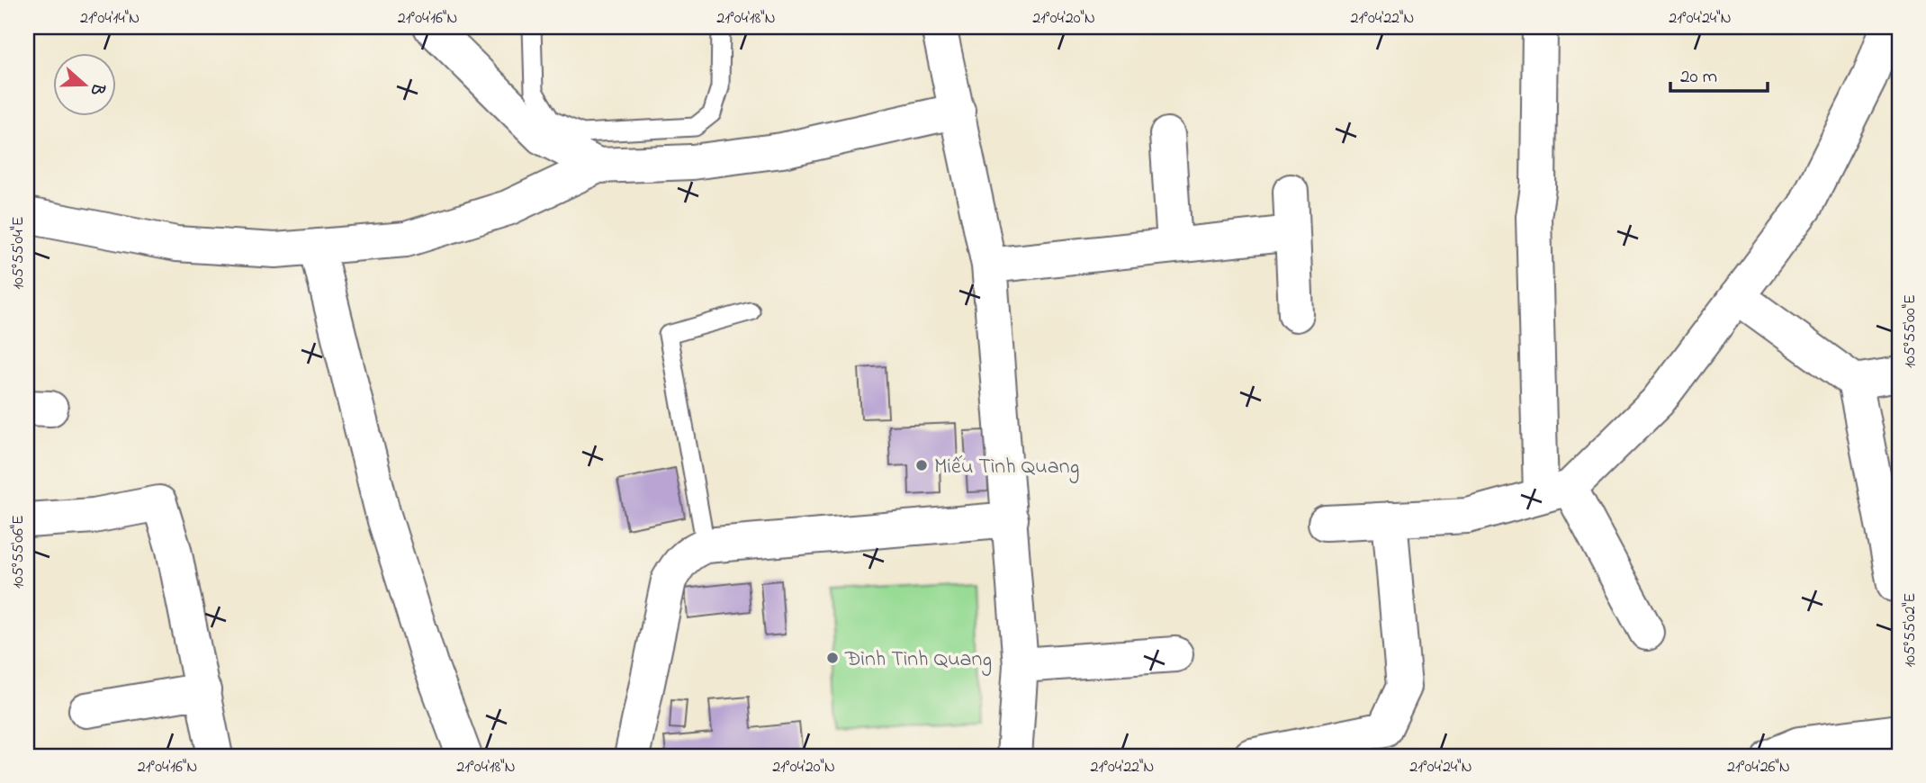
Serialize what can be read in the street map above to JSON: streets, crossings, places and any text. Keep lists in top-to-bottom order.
{
  "places": ["Miếu Tình Quang", "Đình Tình Quang"],
  "scale_bar": "20 m",
  "north": "right",
  "coordinates": [
    "21°04'14\"N",
    "21°04'16\"N",
    "21°04'18\"N",
    "21°04'20\"N",
    "21°04'22\"N",
    "21°04'24\"N",
    "105°55'04\"E",
    "105°55'00\"E",
    "105°55'06\"E",
    "105°55'02\"E",
    "21°04'26\"N"
  ]
}
